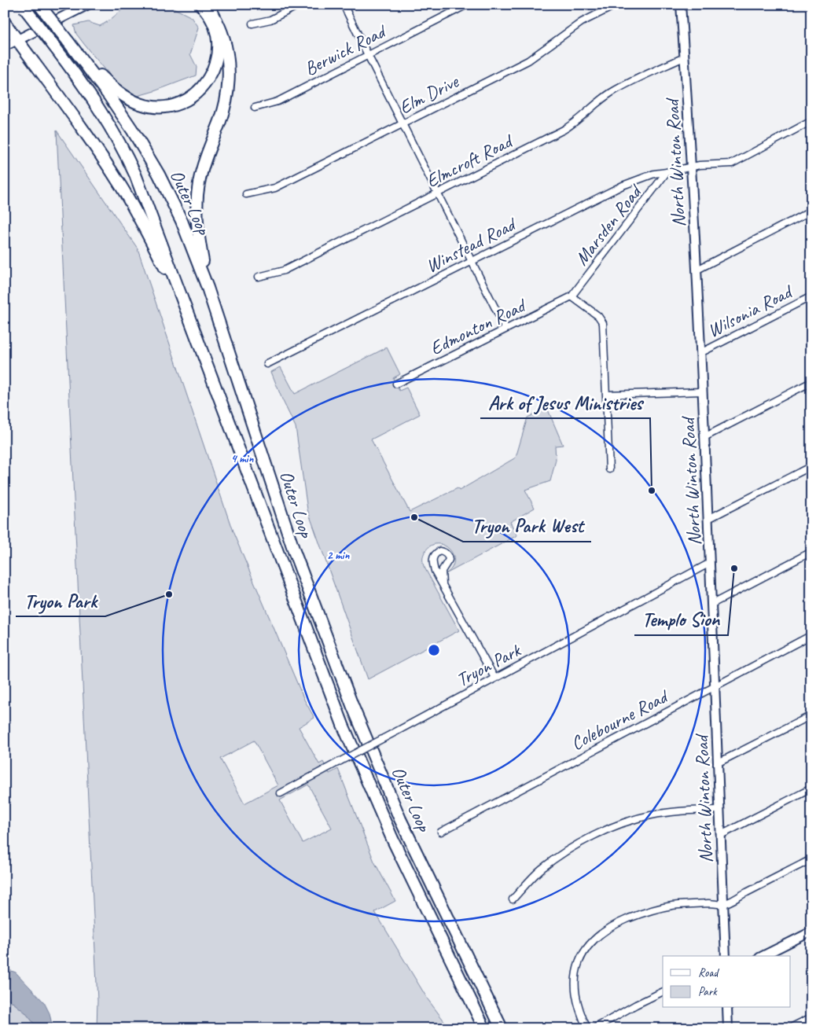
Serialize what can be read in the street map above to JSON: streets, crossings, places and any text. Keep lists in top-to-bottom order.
{
  "streets": {
    "highway": ["Outer Loop"],
    "main road": ["North Winton Road"],
    "street": [
      "Berwick Road",
      "Elm Drive",
      "Elmcroft Road",
      "Marsden Road",
      "Winstead Road",
      "Wilsonia Road",
      "Edmonton Road",
      "Tryon Park",
      "Colebourne Road"
    ]
  },
  "crossings": [
    ["Elmcroft Road", "North Winton Road"],
    ["North Winton Road", "Winstead Road"],
    ["North Winton Road", "Wilsonia Road"],
    ["North Winton Road", "Tryon Park"],
    ["North Winton Road", "Colebourne Road"],
    ["Marsden Road", "Winstead Road"],
    ["Marsden Road", "Edmonton Road"]
  ],
  "places": [
    "Ark of Jesus Ministries",
    "Tryon Park West",
    "Templo Sion",
    "Tryon Park"
  ],
  "legend": ["Road", "Park"],
  "rings": ["4 min", "2 min"]
}
